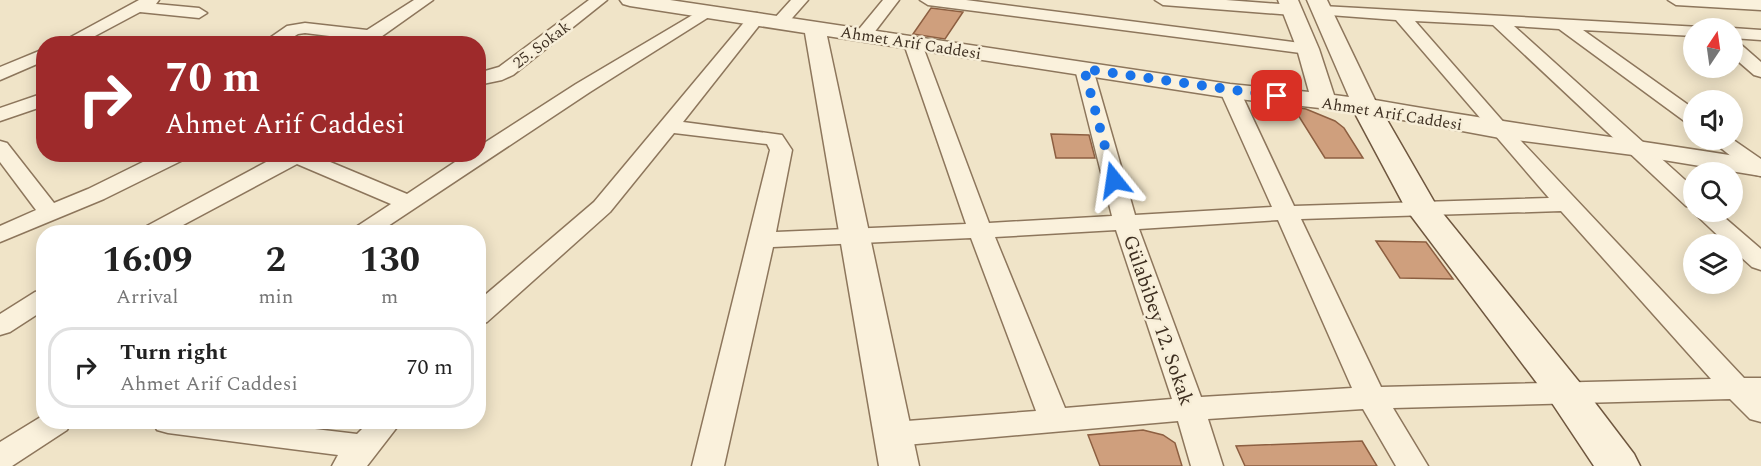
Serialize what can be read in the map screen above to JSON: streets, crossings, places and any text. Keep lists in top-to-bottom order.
{
  "streets": {
    "street": ["Ahmet Arif Caddesi", "25. Sokak", "Gülabibey 12. Sokak"]
  },
  "crossings": [
    ["Ahmet Arif Caddesi", "Gülabibey 12. Sokak"]
  ],
  "north": "top",
  "page": {
    "turn": ["70 m", "Ahmet Arif Caddesi"],
    "eta": [
      "16:09",
      "Arrival",
      "2",
      "min",
      "130",
      "m"
    ],
    "list": [
      {
        "name": "Turn right",
        "note": "Ahmet Arif Caddesi",
        "value": "70 m"
      }
    ]
  }
}
